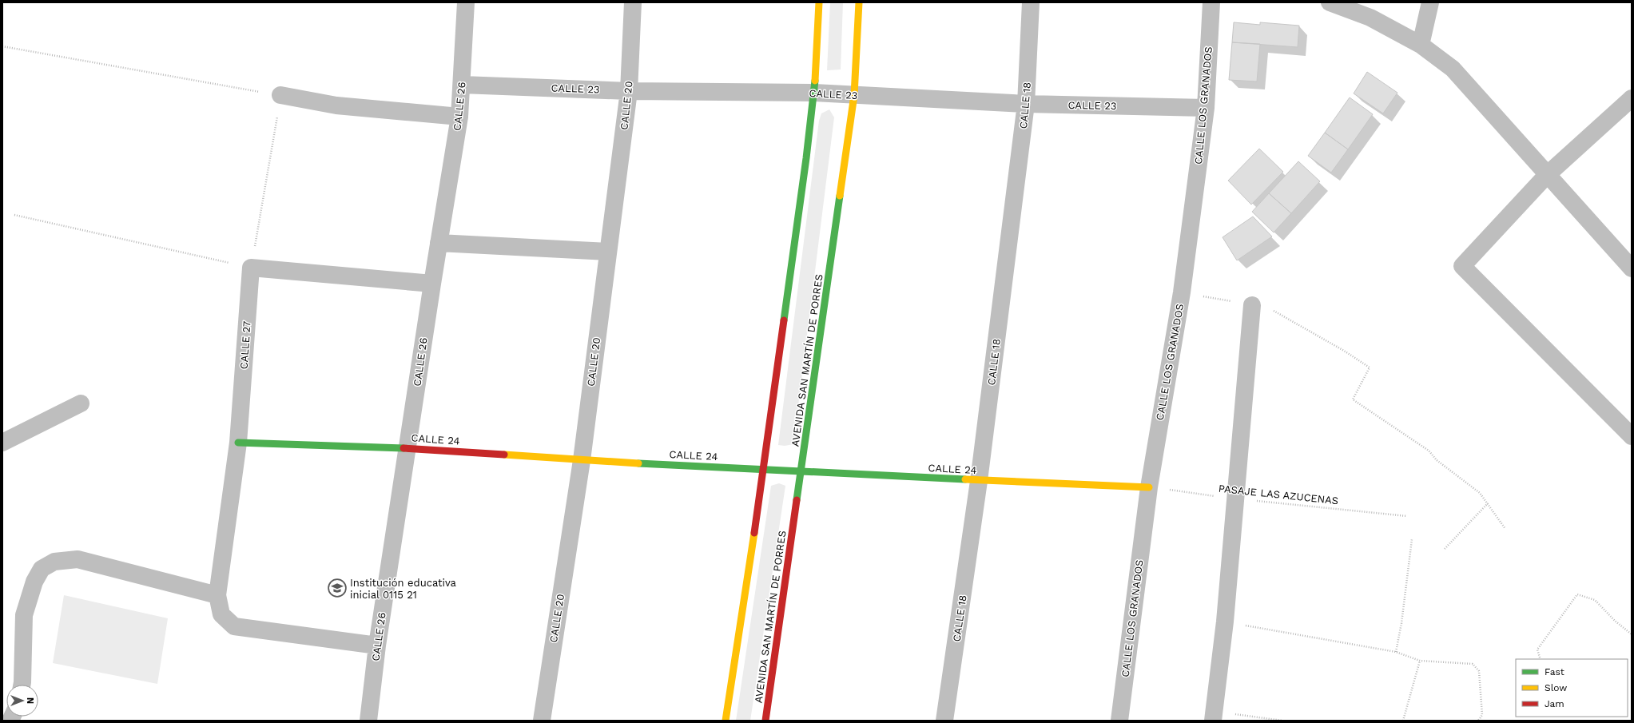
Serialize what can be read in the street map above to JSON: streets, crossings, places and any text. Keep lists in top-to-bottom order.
{
  "streets": {
    "main road": ["AVENIDA SAN MARTÍN DE PORRES", "CALLE 24"],
    "street": [
      "CALLE 23",
      "CALLE 20",
      "CALLE 18",
      "CALLE LOS GRANADOS",
      "CALLE 26",
      "CALLE 27"
    ],
    "path": ["PASAJE LAS AZUCENAS"]
  },
  "crossings": [
    ["CALLE 23", "CALLE 20"],
    ["CALLE 23", "CALLE 18"],
    ["CALLE 23", "CALLE LOS GRANADOS"],
    ["CALLE 23", "CALLE 26"],
    ["CALLE 23", "AVENIDA SAN MARTÍN DE PORRES"],
    ["CALLE 20", "CALLE 24"],
    ["CALLE 18", "CALLE 24"],
    ["CALLE LOS GRANADOS", "CALLE 24"],
    ["CALLE LOS GRANADOS", "PASAJE LAS AZUCENAS"],
    ["CALLE 26", "CALLE 27"],
    ["CALLE 26", "CALLE 24"],
    ["CALLE 27", "CALLE 24"],
    ["AVENIDA SAN MARTÍN DE PORRES", "CALLE 24"],
    ["CALLE 24", "PASAJE LAS AZUCENAS"]
  ],
  "places": {
    "school or university": ["Institución educativa inicial 0115 21"]
  },
  "legend": ["Fast", "Slow", "Jam"],
  "north": "right"
}
